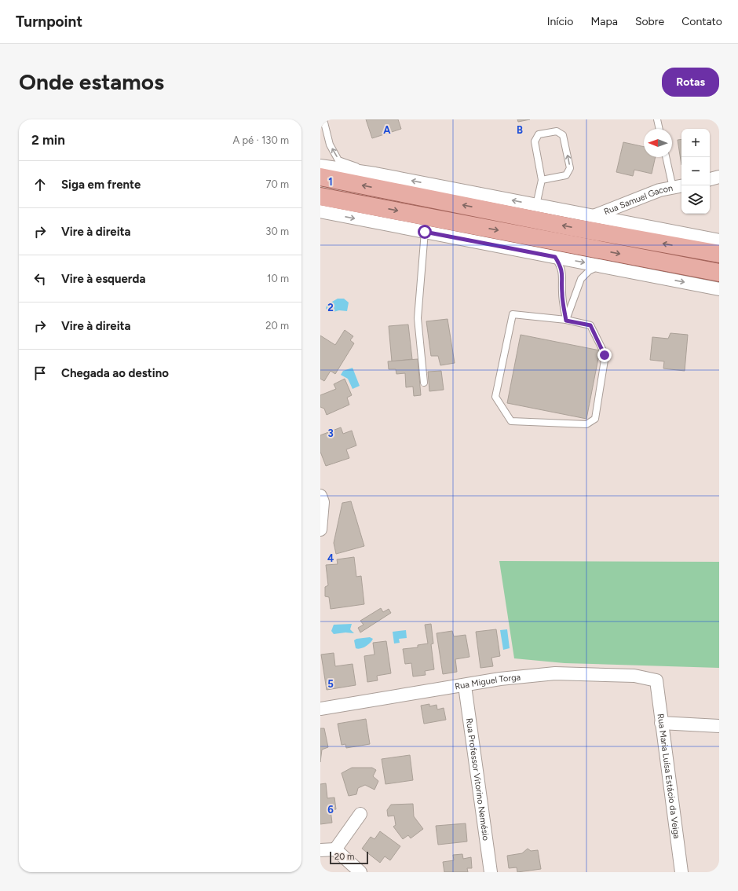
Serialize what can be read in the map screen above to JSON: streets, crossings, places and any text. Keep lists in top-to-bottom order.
{
  "streets": {
    "street": [
      "Rua Samuel Gacon",
      "Rua Miguel Torga",
      "Rua Maria Luísa Estácio da Veiga",
      "Rua Professor Vitorino Nemésio"
    ]
  },
  "crossings": [
    ["Rua Miguel Torga", "Rua Maria Luísa Estácio da Veiga"],
    ["Rua Miguel Torga", "Rua Professor Vitorino Nemésio"]
  ],
  "scale_bar": "20 m",
  "north": "left",
  "page": {
    "header": "Turnpoint",
    "nav": [
      "Início",
      "Mapa",
      "Sobre",
      "Contato"
    ],
    "buttons": "Rotas",
    "title": "Onde estamos",
    "heading": ["2 min", "A pé · 130 m"],
    "map_buttons": ["+", "−"],
    "list": [
      ["Siga em frente", "70 m"],
      ["Vire à direita", "30 m"],
      ["Vire à esquerda", "10 m"],
      ["Vire à direita", "20 m"],
      "Chegada ao destino"
    ],
    "scale": "20 m"
  },
  "grid": {
    "columns": ["A", "B"],
    "rows": [
      "1",
      "2",
      "3",
      "4",
      "5",
      "6"
    ]
  }
}
